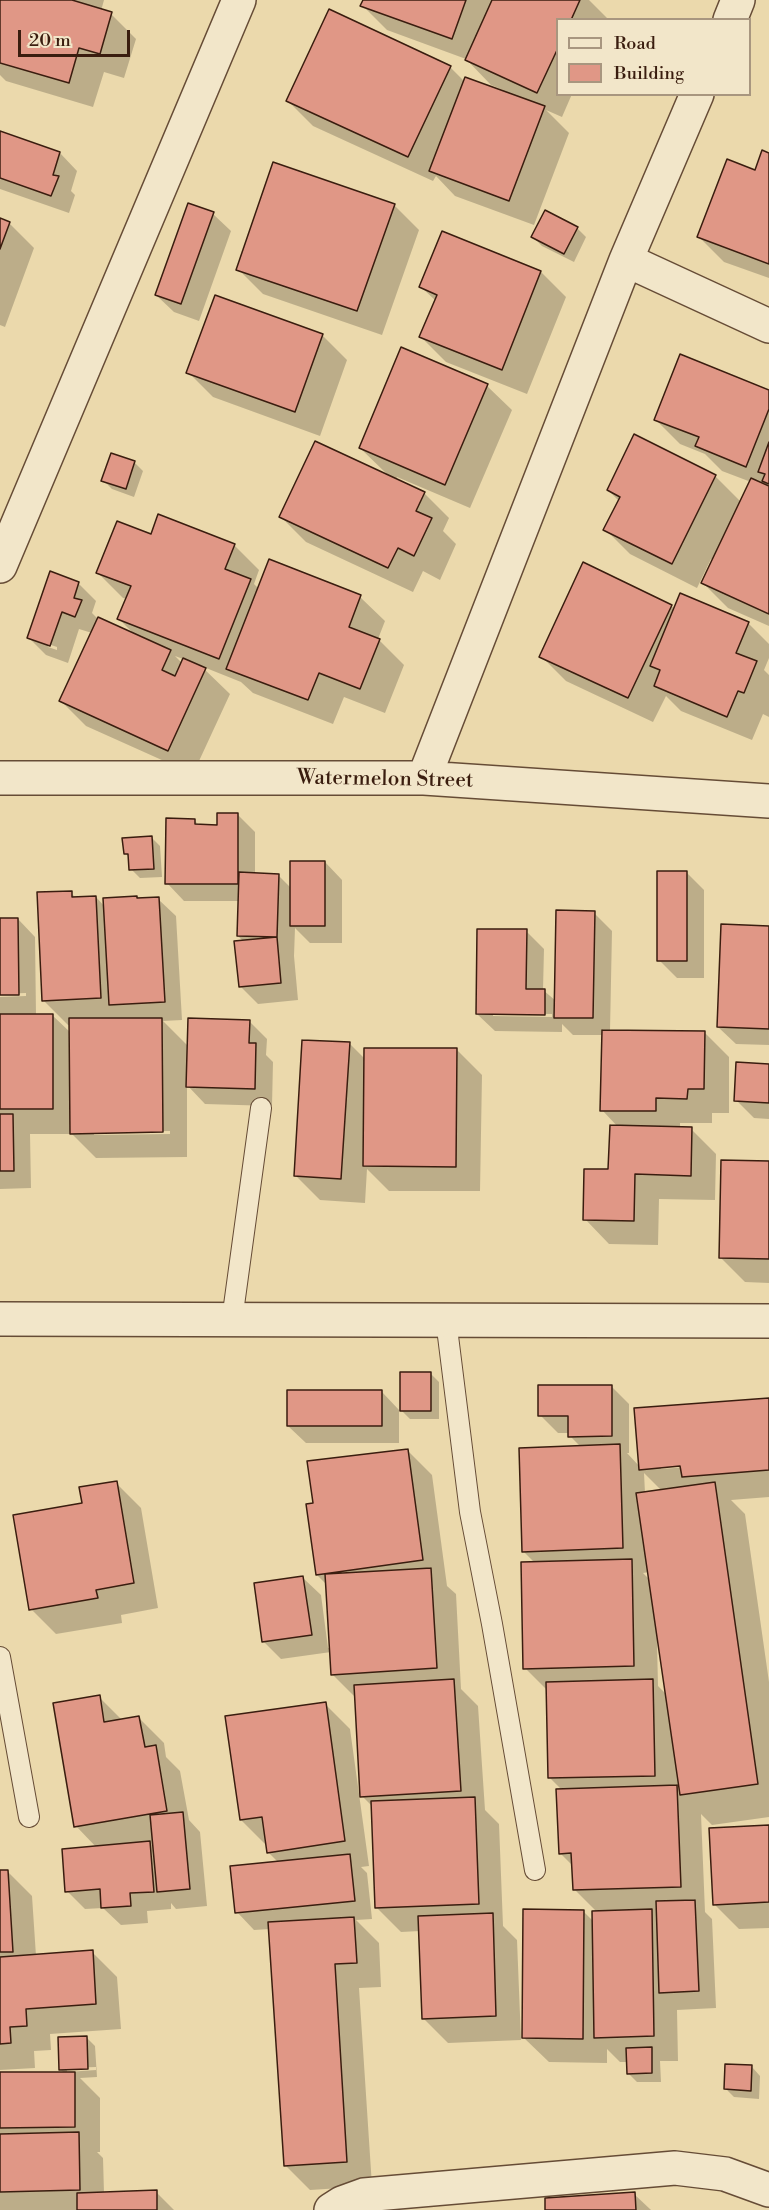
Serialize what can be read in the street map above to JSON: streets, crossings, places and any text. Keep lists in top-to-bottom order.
{
  "streets": {
    "street": ["Watermelon Street"]
  },
  "legend": ["Road", "Building"],
  "scale_bar": "20 m"
}
